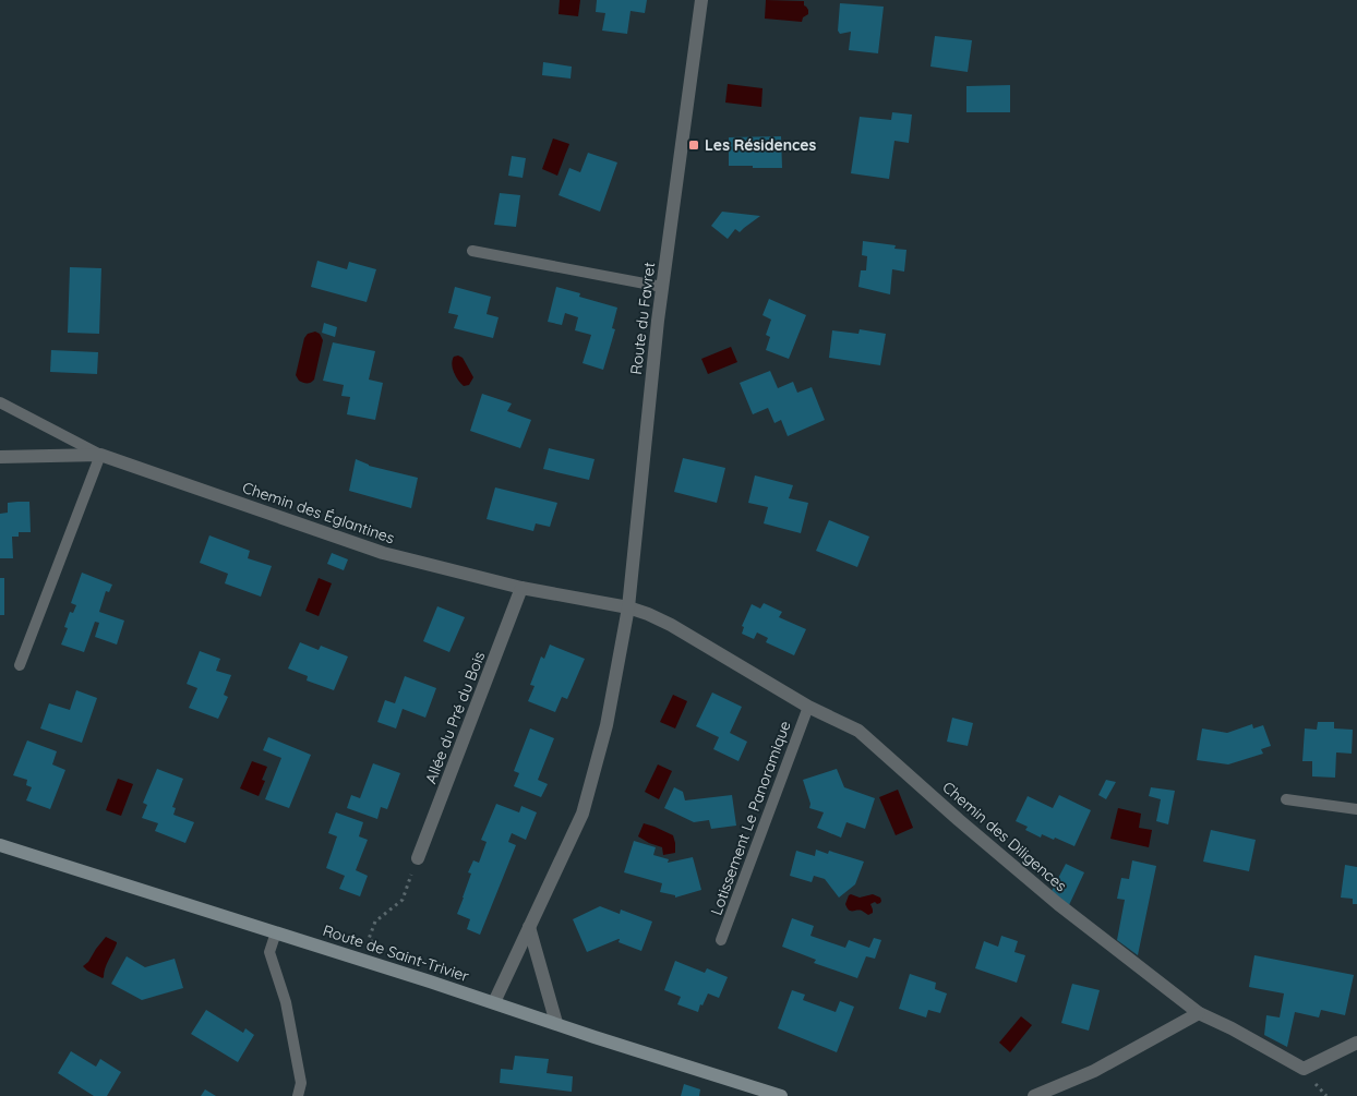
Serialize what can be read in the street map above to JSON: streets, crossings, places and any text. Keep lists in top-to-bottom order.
{
  "streets": {
    "main road": ["Route de Saint-Trivier"],
    "street": [
      "Route du Favret",
      "Chemin des Églantines",
      "Allée du Pré du Bois",
      "Chemin des Diligences"
    ],
    "lane": ["Lotissement Le Panoramique"]
  },
  "crossings": [
    ["Route du Favret", "Chemin des Églantines"],
    ["Route du Favret", "Chemin des Diligences"],
    ["Route du Favret", "Route de Saint-Trivier"],
    ["Chemin des Églantines", "Allée du Pré du Bois"],
    ["Chemin des Églantines", "Chemin des Diligences"],
    ["Lotissement Le Panoramique", "Chemin des Diligences"]
  ],
  "places": {
    "transit": ["Les Résidences"]
  }
}
